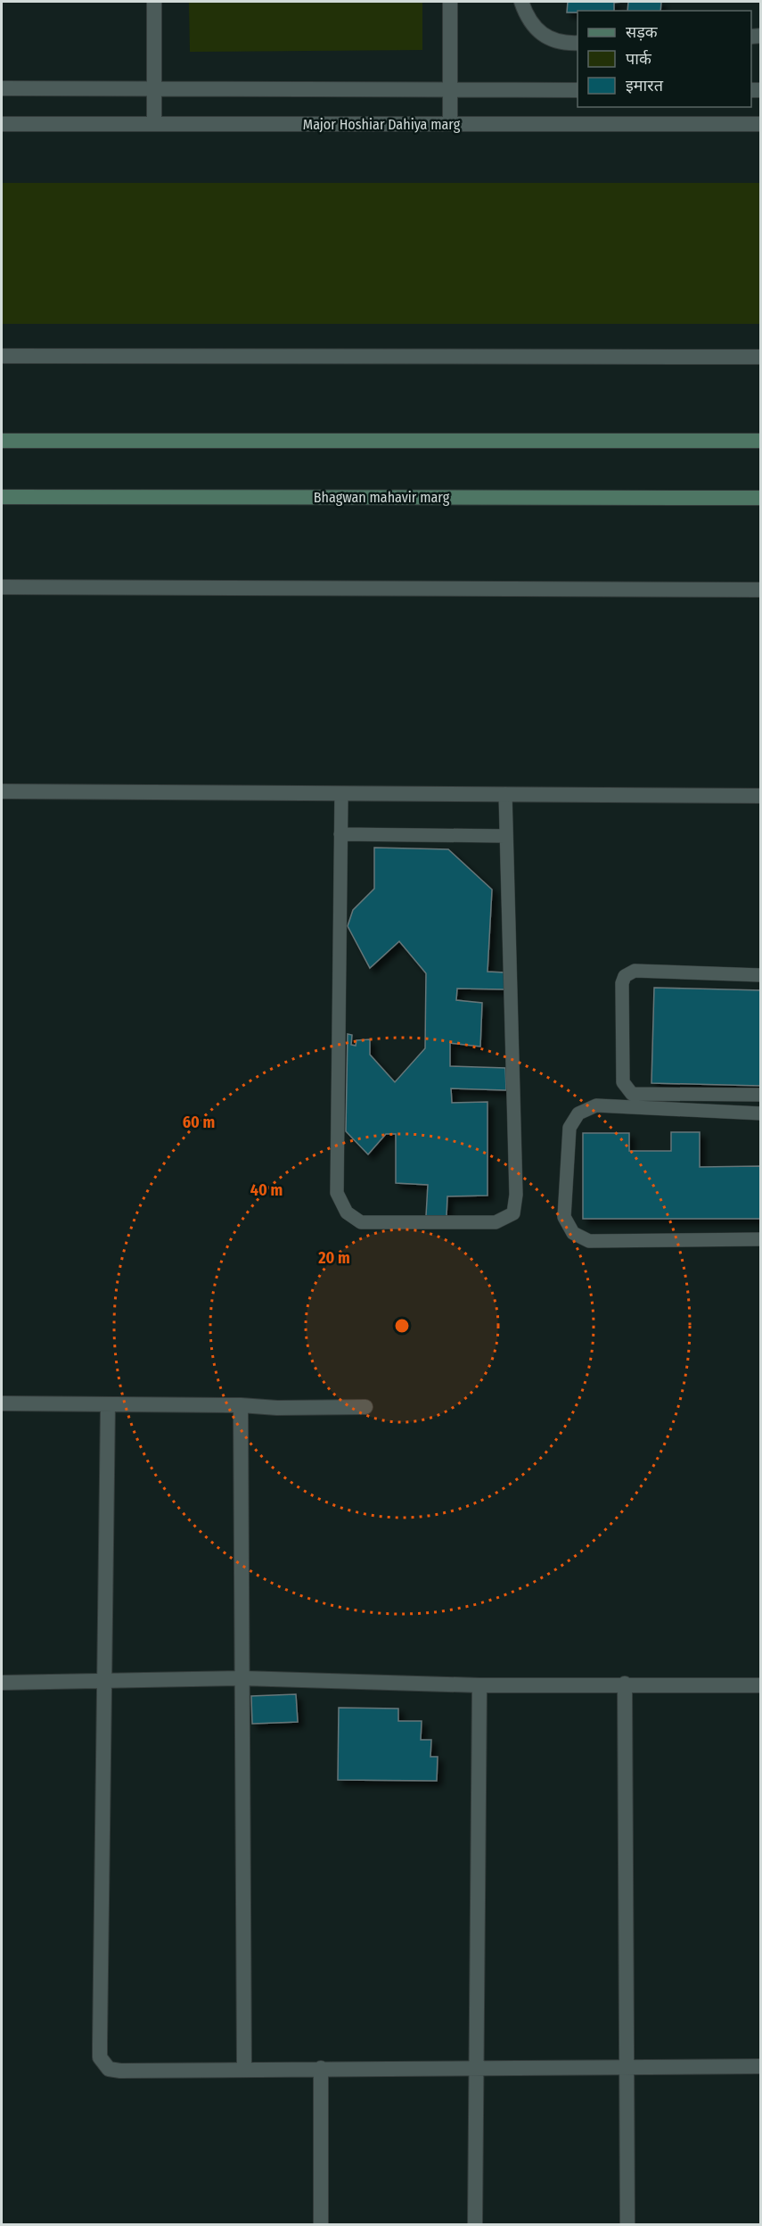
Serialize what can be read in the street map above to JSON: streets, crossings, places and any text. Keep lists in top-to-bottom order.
{
  "streets": {
    "main road": ["Bhagwan mahavir marg"],
    "street": ["Major Hoshiar Dahiya marg"]
  },
  "legend": ["सड़क", "पार्क", "इमारत"],
  "rings": ["60 m", "40 m", "20 m"]
}
